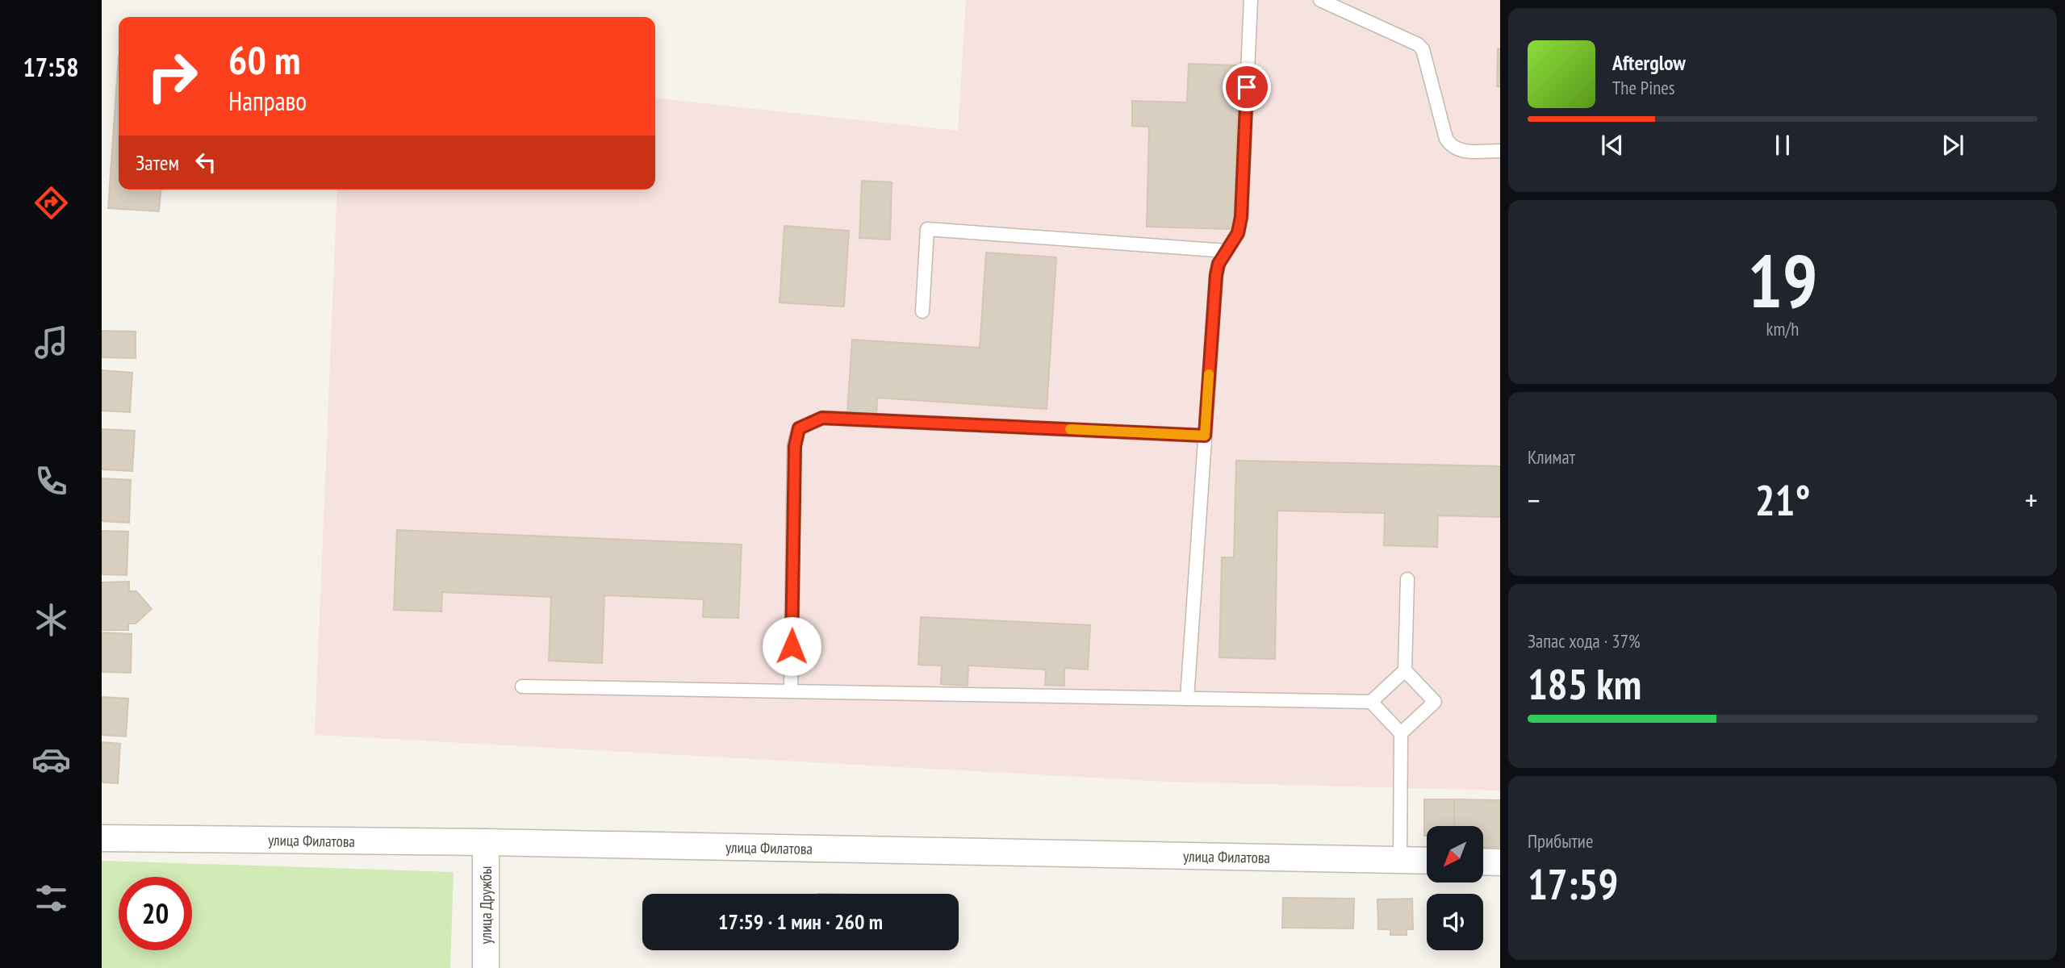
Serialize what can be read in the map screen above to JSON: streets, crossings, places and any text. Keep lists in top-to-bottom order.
{
  "streets": {
    "street": ["улица Филатова", "улица Дружбы"]
  },
  "crossings": [
    ["улица Филатова", "улица Дружбы"]
  ],
  "north": "bottom left",
  "page": {
    "tabs": "17:58",
    "turn": ["60 m", "Направо"],
    "song": ["Afterglow", "The Pines"],
    "then": "Затем",
    "tile": [
      ["19", "km/h"],
      "Климат",
      ["Запас хода · 37%", "185 km"],
      ["Прибытие", "17:59"]
    ],
    "heat": ["−", "21°", "+"],
    "limit": "20",
    "trip": "17:59 · 1 мин · 260 m"
  }
}
